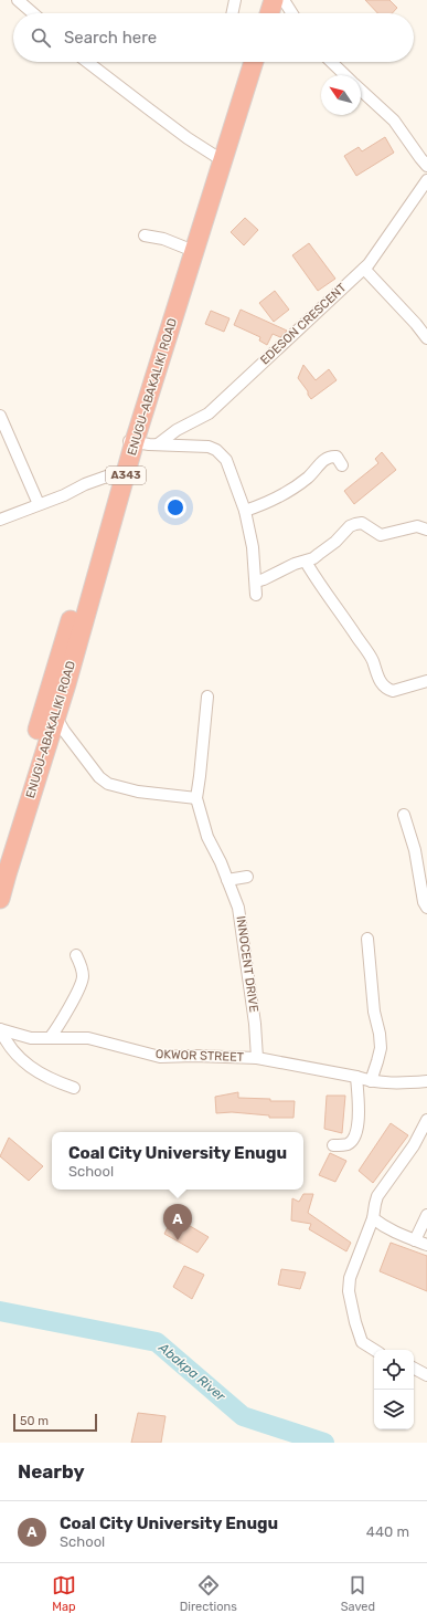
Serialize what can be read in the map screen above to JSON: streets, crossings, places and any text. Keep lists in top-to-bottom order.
{
  "streets": {
    "highway": ["ENUGU-ABAKALIKI ROAD", "A343"],
    "street": ["EDESON CRESCENT", "INNOCENT DRIVE", "OKWOR STREET"]
  },
  "crossings": [
    ["INNOCENT DRIVE", "OKWOR STREET"]
  ],
  "water": ["Abakpa River"],
  "scale_bar": "50 m",
  "north": "top left",
  "page": {
    "search": "Search here",
    "popup": ["Coal City University Enugu", "School"],
    "pins": "A",
    "scale": "50 m",
    "heading": "Nearby",
    "list": [
      {
        "mark": "A",
        "name": "Coal City University Enugu",
        "note": "School",
        "value": "440 m"
      }
    ],
    "nav": ["Map", "Directions", "Saved"]
  }
}
